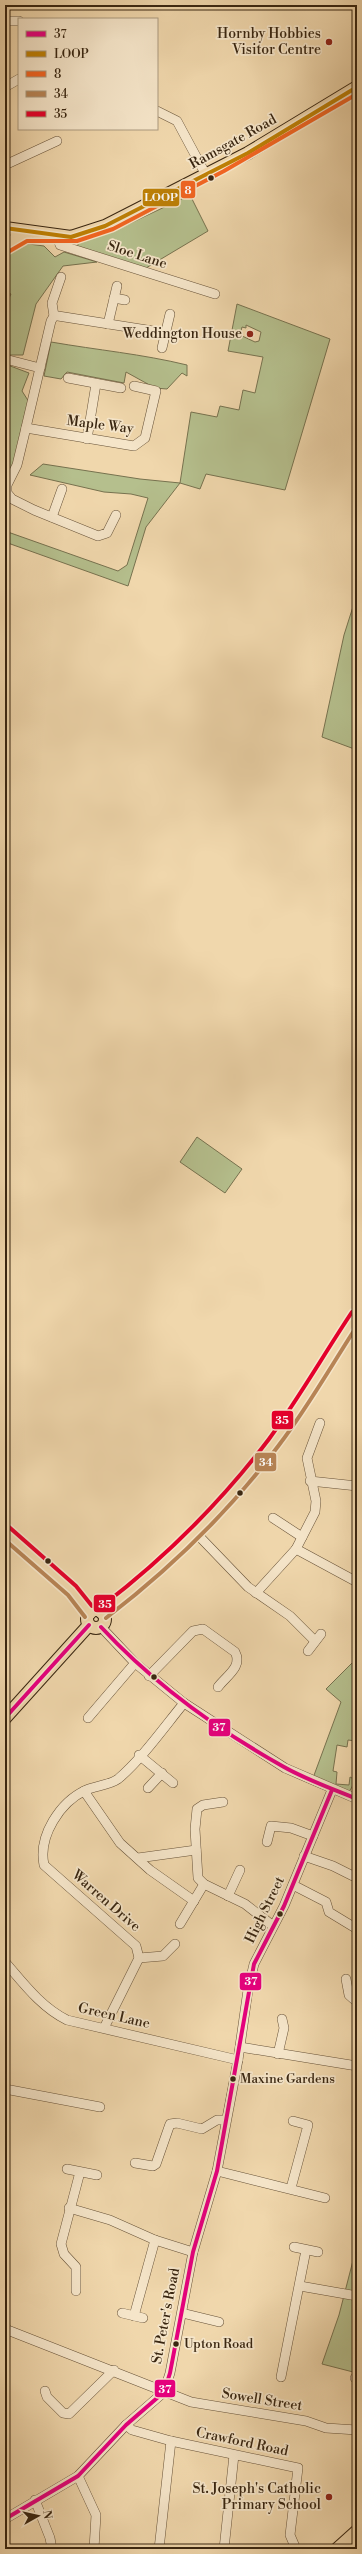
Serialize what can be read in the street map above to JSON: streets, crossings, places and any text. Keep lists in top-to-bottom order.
{
  "streets": {
    "main road": ["Ramsgate Road"],
    "street": [
      "Sloe Lane",
      "Maple Way",
      "Warren Drive",
      "High Street",
      "Green Lane",
      "St. Peter's Road",
      "Sowell Street",
      "Crawford Road"
    ]
  },
  "crossings": [
    ["Ramsgate Road", "Sloe Lane"],
    ["High Street", "St. Peter's Road"],
    ["Green Lane", "St. Peter's Road"],
    ["St. Peter's Road", "Sowell Street"]
  ],
  "places": [
    "Hornby Hobbies Visitor Centre",
    "Weddington House",
    "Maxine Gardens",
    "Upton Road",
    "St. Joseph's Catholic Primary School"
  ],
  "lines": [
    "transit line LOOP",
    "transit line 8",
    "transit line 35",
    "transit line 34",
    "transit line 37"
  ],
  "legend": [
    "37",
    "LOOP",
    "8",
    "34",
    "35"
  ],
  "north": "right"
}
